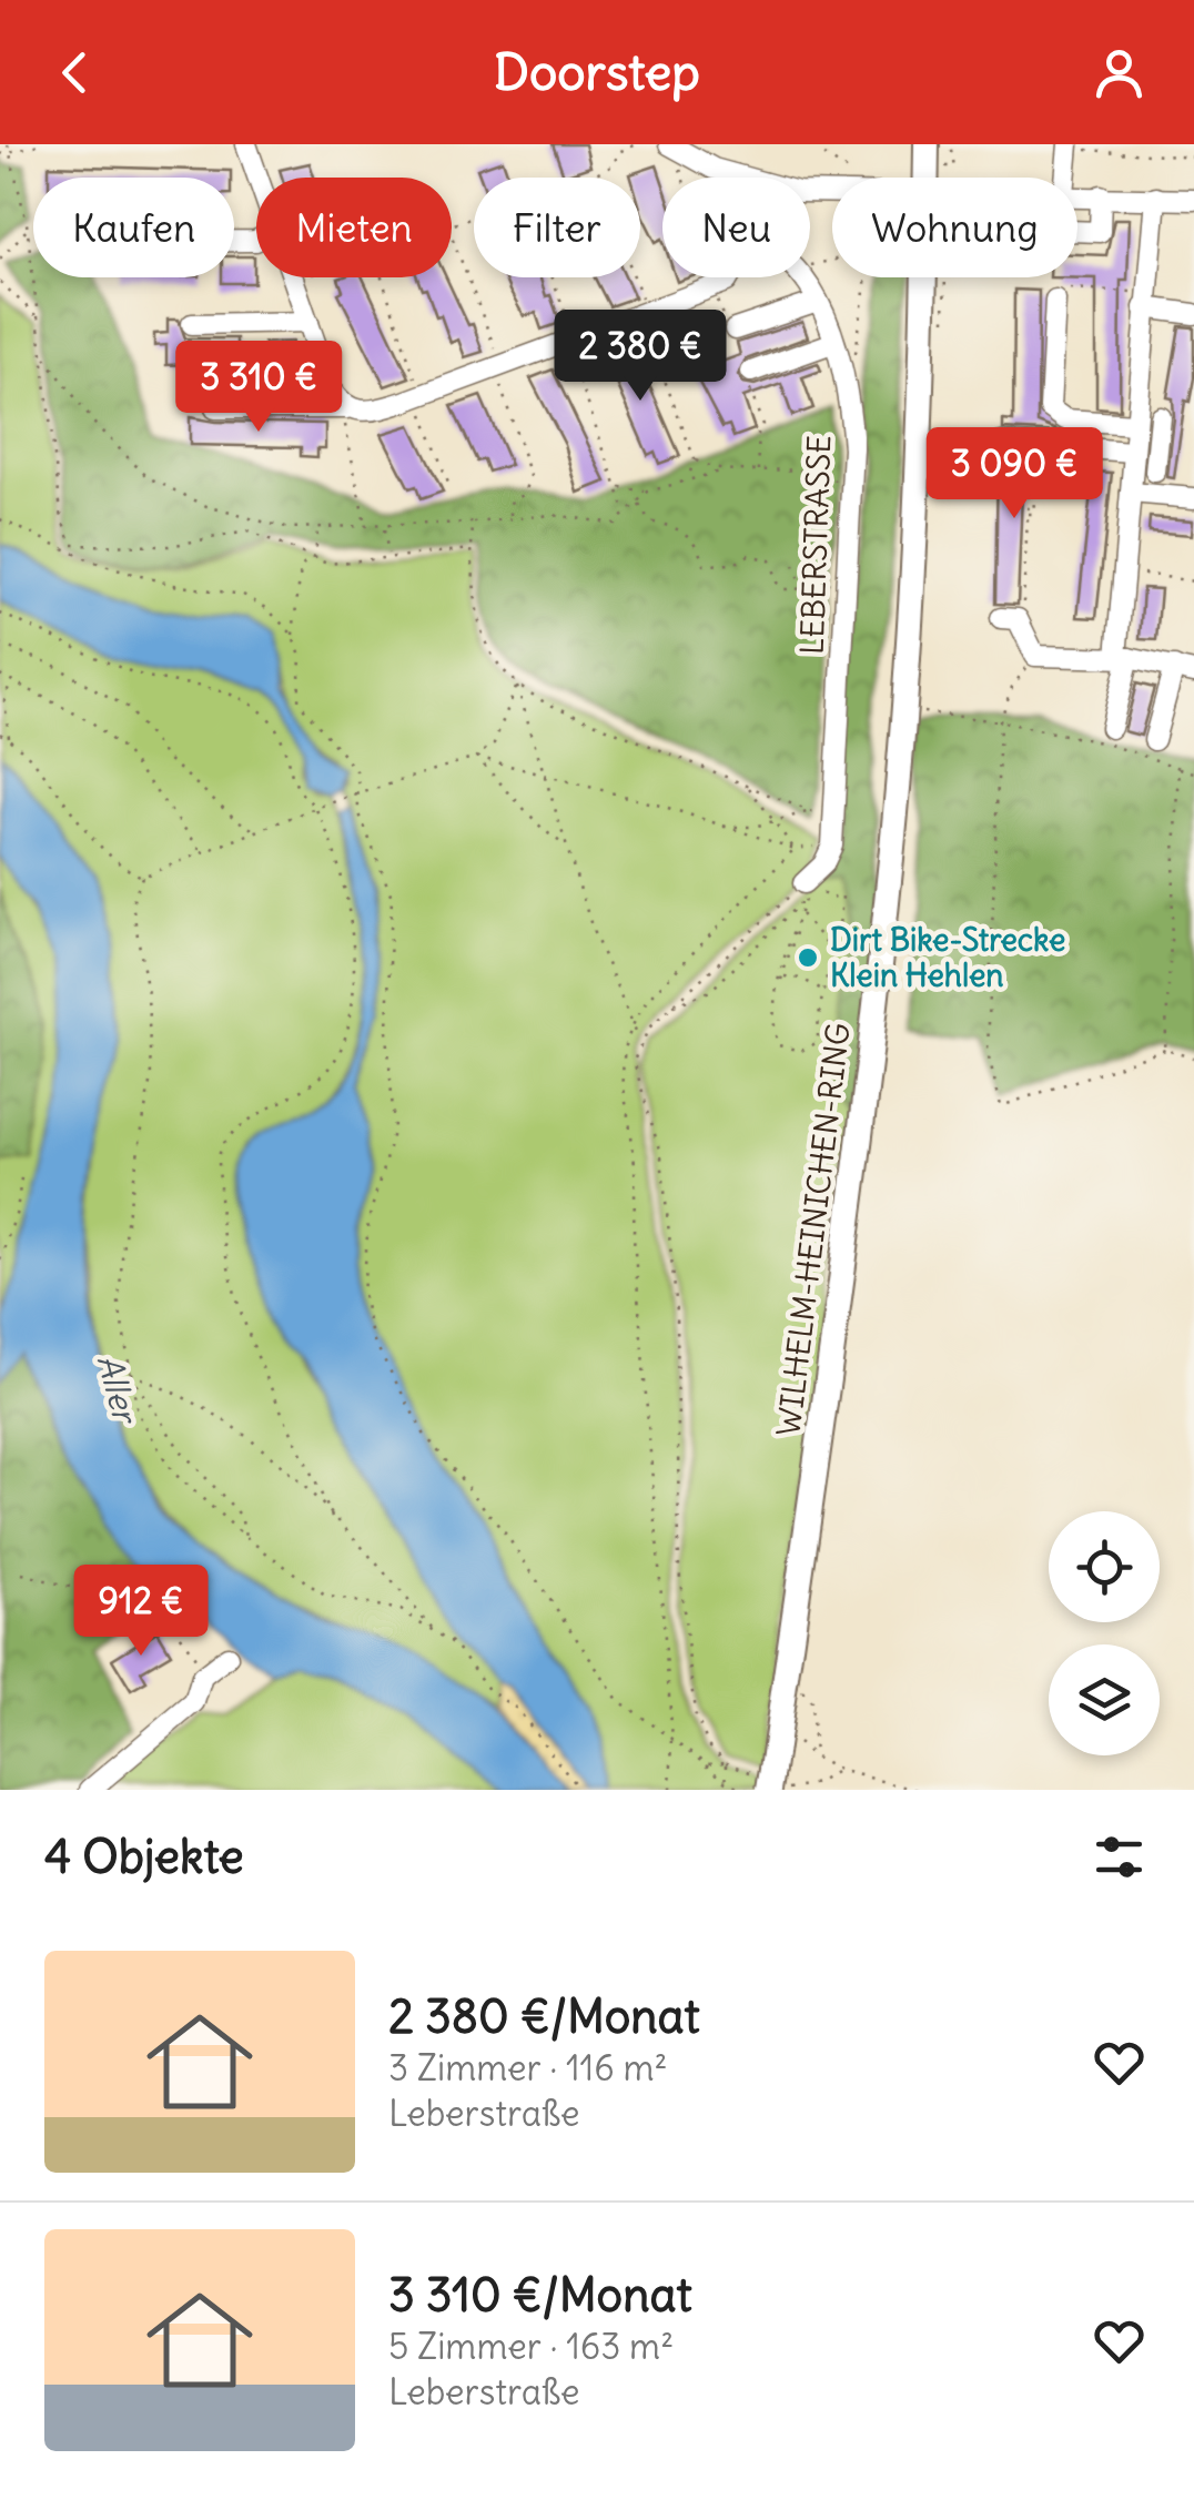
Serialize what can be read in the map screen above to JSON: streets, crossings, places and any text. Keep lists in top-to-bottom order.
{
  "streets": {
    "main road": ["WILHELM-HEINICHEN-RING"],
    "street": ["LEBERSTRASSE"]
  },
  "water": ["Aller"],
  "places": ["Dirt Bike-Strecke Klein Hehlen"],
  "page": {
    "header": "Doorstep",
    "chip": [
      "Kaufen",
      "Mieten",
      "Filter",
      "Neu",
      "Wohnung"
    ],
    "price": [
      "2 380 €",
      "3 310 €",
      "3 090 €",
      "912 €"
    ],
    "heading": "4 Objekte",
    "list": [
      {
        "name": "2 380 €/Monat",
        "note": "3 Zimmer · 116 m² · Leberstraße"
      },
      {
        "name": "3 310 €/Monat",
        "note": "5 Zimmer · 163 m² · Leberstraße"
      }
    ]
  }
}
